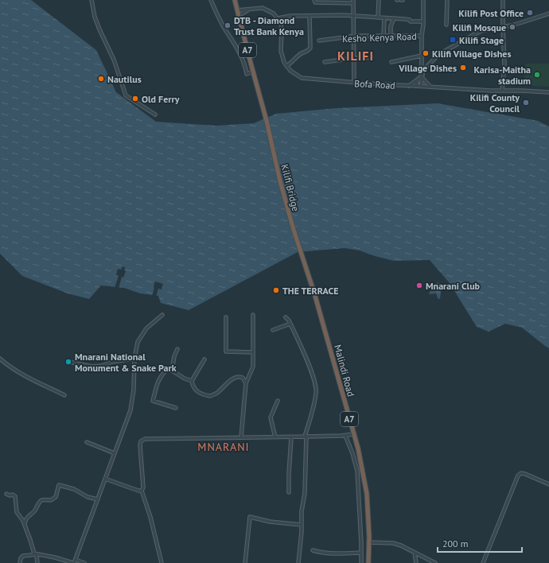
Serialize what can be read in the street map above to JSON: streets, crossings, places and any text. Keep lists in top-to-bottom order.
{
  "streets": {
    "highway": ["A7", "Kilifi Bridge", "Malindi Road"],
    "street": ["Kesho Kenya Road", "Bofa Road"]
  },
  "crossings": [
    ["A7", "Kilifi Bridge"],
    ["Kilifi Bridge", "Malindi Road"]
  ],
  "districts": ["KILIFI", "MNARANI"],
  "places": {
    "other": [
      "Kilifi Post Office",
      "DTB - Diamond Trust Bank Kenya",
      "Kilifi Mosque",
      "Kilifi Village Dishes",
      "Village Dishes",
      "Karisa-Maitha stadium",
      "Nautilus",
      "Old Ferry",
      "Kilifi County Council",
      "Mnarani Club",
      "THE TERRACE",
      "Mnarani National Monument & Snake Park"
    ],
    "transit": ["Kilifi Stage"]
  },
  "scale_bar": "200 m"
}
